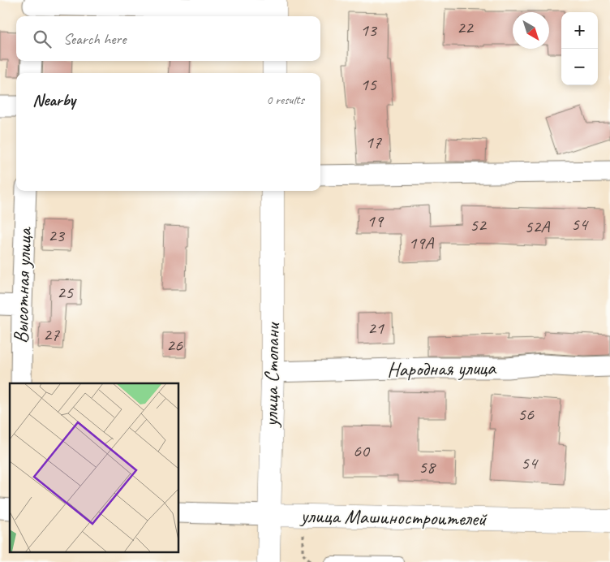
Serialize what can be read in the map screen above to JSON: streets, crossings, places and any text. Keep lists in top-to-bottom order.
{
  "streets": {
    "street": [
      "Высотная улица",
      "Народная улица",
      "улица Стопани",
      "улица Машиностроителей"
    ]
  },
  "crossings": [
    ["Народная улица", "улица Стопани"],
    ["улица Стопани", "улица Машиностроителей"]
  ],
  "house_numbers": [
    "22",
    "13",
    "15",
    "17",
    "19",
    "54",
    "52",
    "52А",
    "23",
    "19А",
    "25",
    "21",
    "27",
    "26",
    "56",
    "60",
    "54",
    "58"
  ],
  "north": "bottom right",
  "page": {
    "map_buttons": ["+", "−"],
    "search": "Search here",
    "heading": ["Nearby", "0 results"]
  }
}
